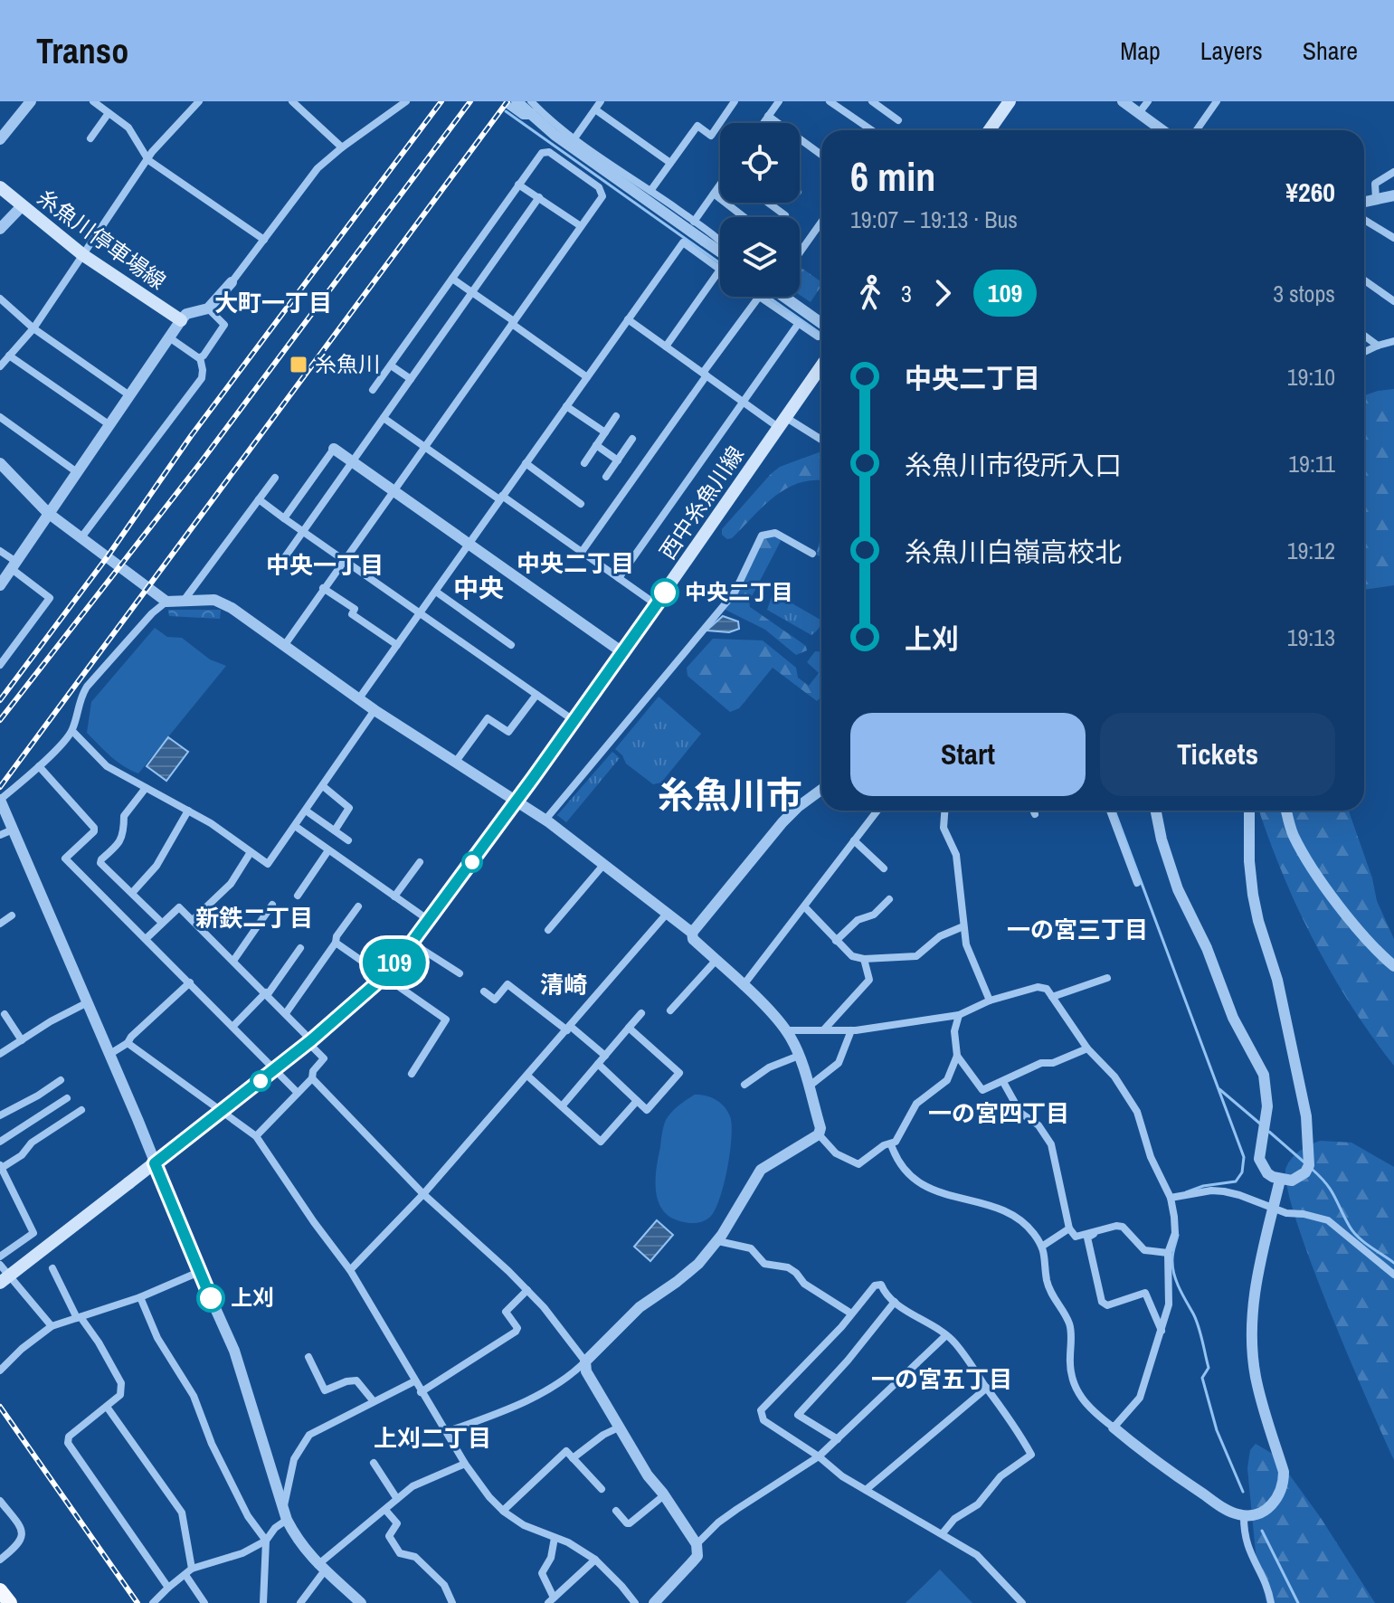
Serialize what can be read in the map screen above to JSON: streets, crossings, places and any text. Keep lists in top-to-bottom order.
{
  "streets": {
    "main road": ["糸魚川停車場線", "西中糸魚川線"]
  },
  "districts": [
    "大町一丁目",
    "中央二丁目",
    "中央一丁目",
    "中央",
    "糸魚川市",
    "新鉄二丁目",
    "一の宮三丁目",
    "清崎",
    "一の宮四丁目",
    "一の宮五丁目",
    "上刈二丁目"
  ],
  "places": {
    "transit": ["糸魚川"],
    "other": ["中央二丁目", "上刈"]
  },
  "lines": ["bus line 109"],
  "page": {
    "header": "Transo",
    "nav": ["Map", "Layers", "Share"],
    "on_map": "109",
    "heading": ["6 min", "19:07 – 19:13 · Bus", "¥260"],
    "legs": ["3", "109", "3 stops"],
    "list": [
      {
        "name": "中央二丁目",
        "value": "19:10"
      },
      {
        "name": "糸魚川市役所入口",
        "value": "19:11"
      },
      {
        "name": "糸魚川白嶺高校北",
        "value": "19:12"
      },
      {
        "name": "上刈",
        "value": "19:13"
      }
    ],
    "buttons": ["Start", "Tickets"]
  }
}
